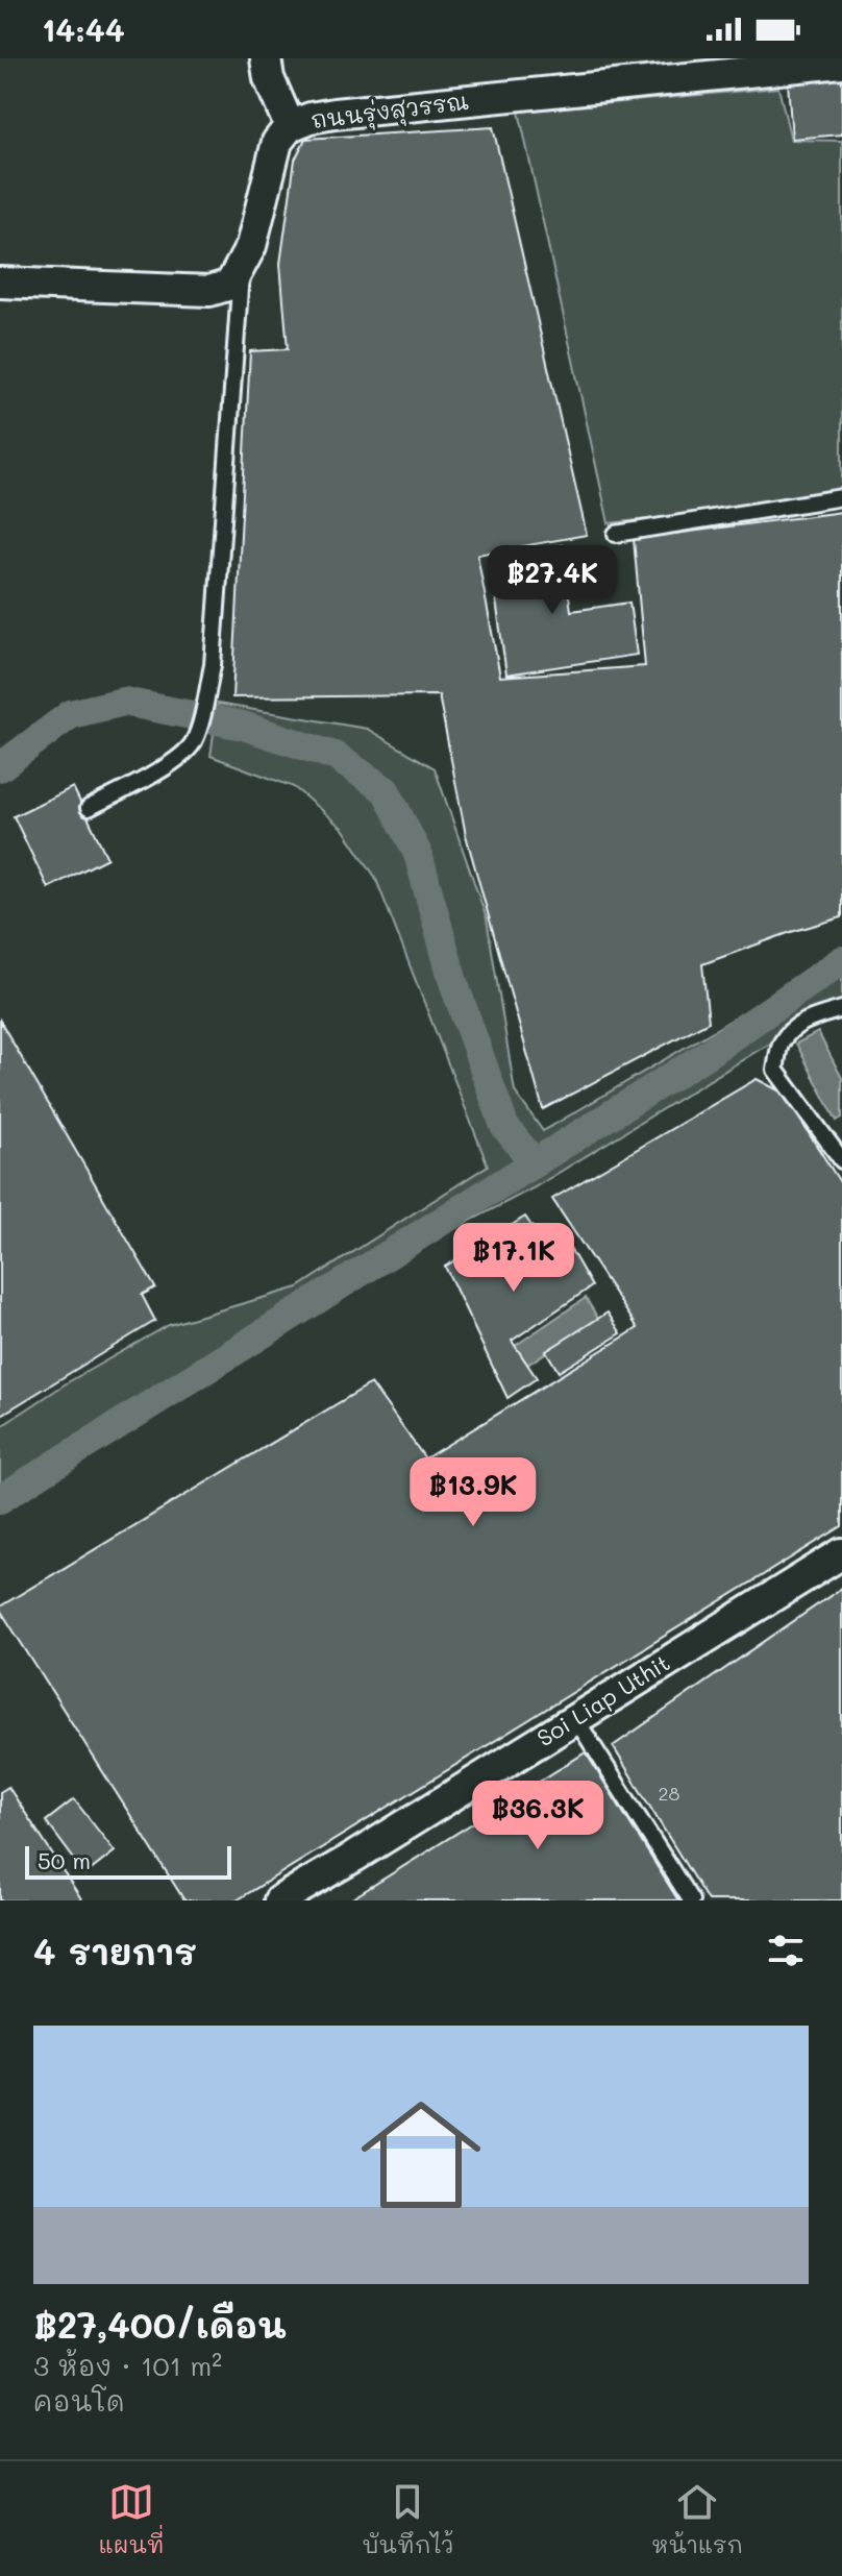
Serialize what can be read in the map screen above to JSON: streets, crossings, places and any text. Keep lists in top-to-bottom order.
{
  "streets": {
    "street": ["ถนนรุ่งสุวรรณ", "Soi Liap Uthit"]
  },
  "house_numbers": ["28"],
  "scale_bar": "50 m",
  "page": {
    "status": "14:44",
    "price": [
      "฿27.4K",
      "฿17.1K",
      "฿13.9K",
      "฿36.3K"
    ],
    "scale": "50 m",
    "heading": "4 รายการ",
    "list": [
      {
        "name": "฿27,400/เดือน",
        "note": "3 ห้อง · 101 m² · คอนโด"
      }
    ],
    "tabs": ["แผนที่", "บันทึกไว้", "หน้าแรก"]
  }
}
